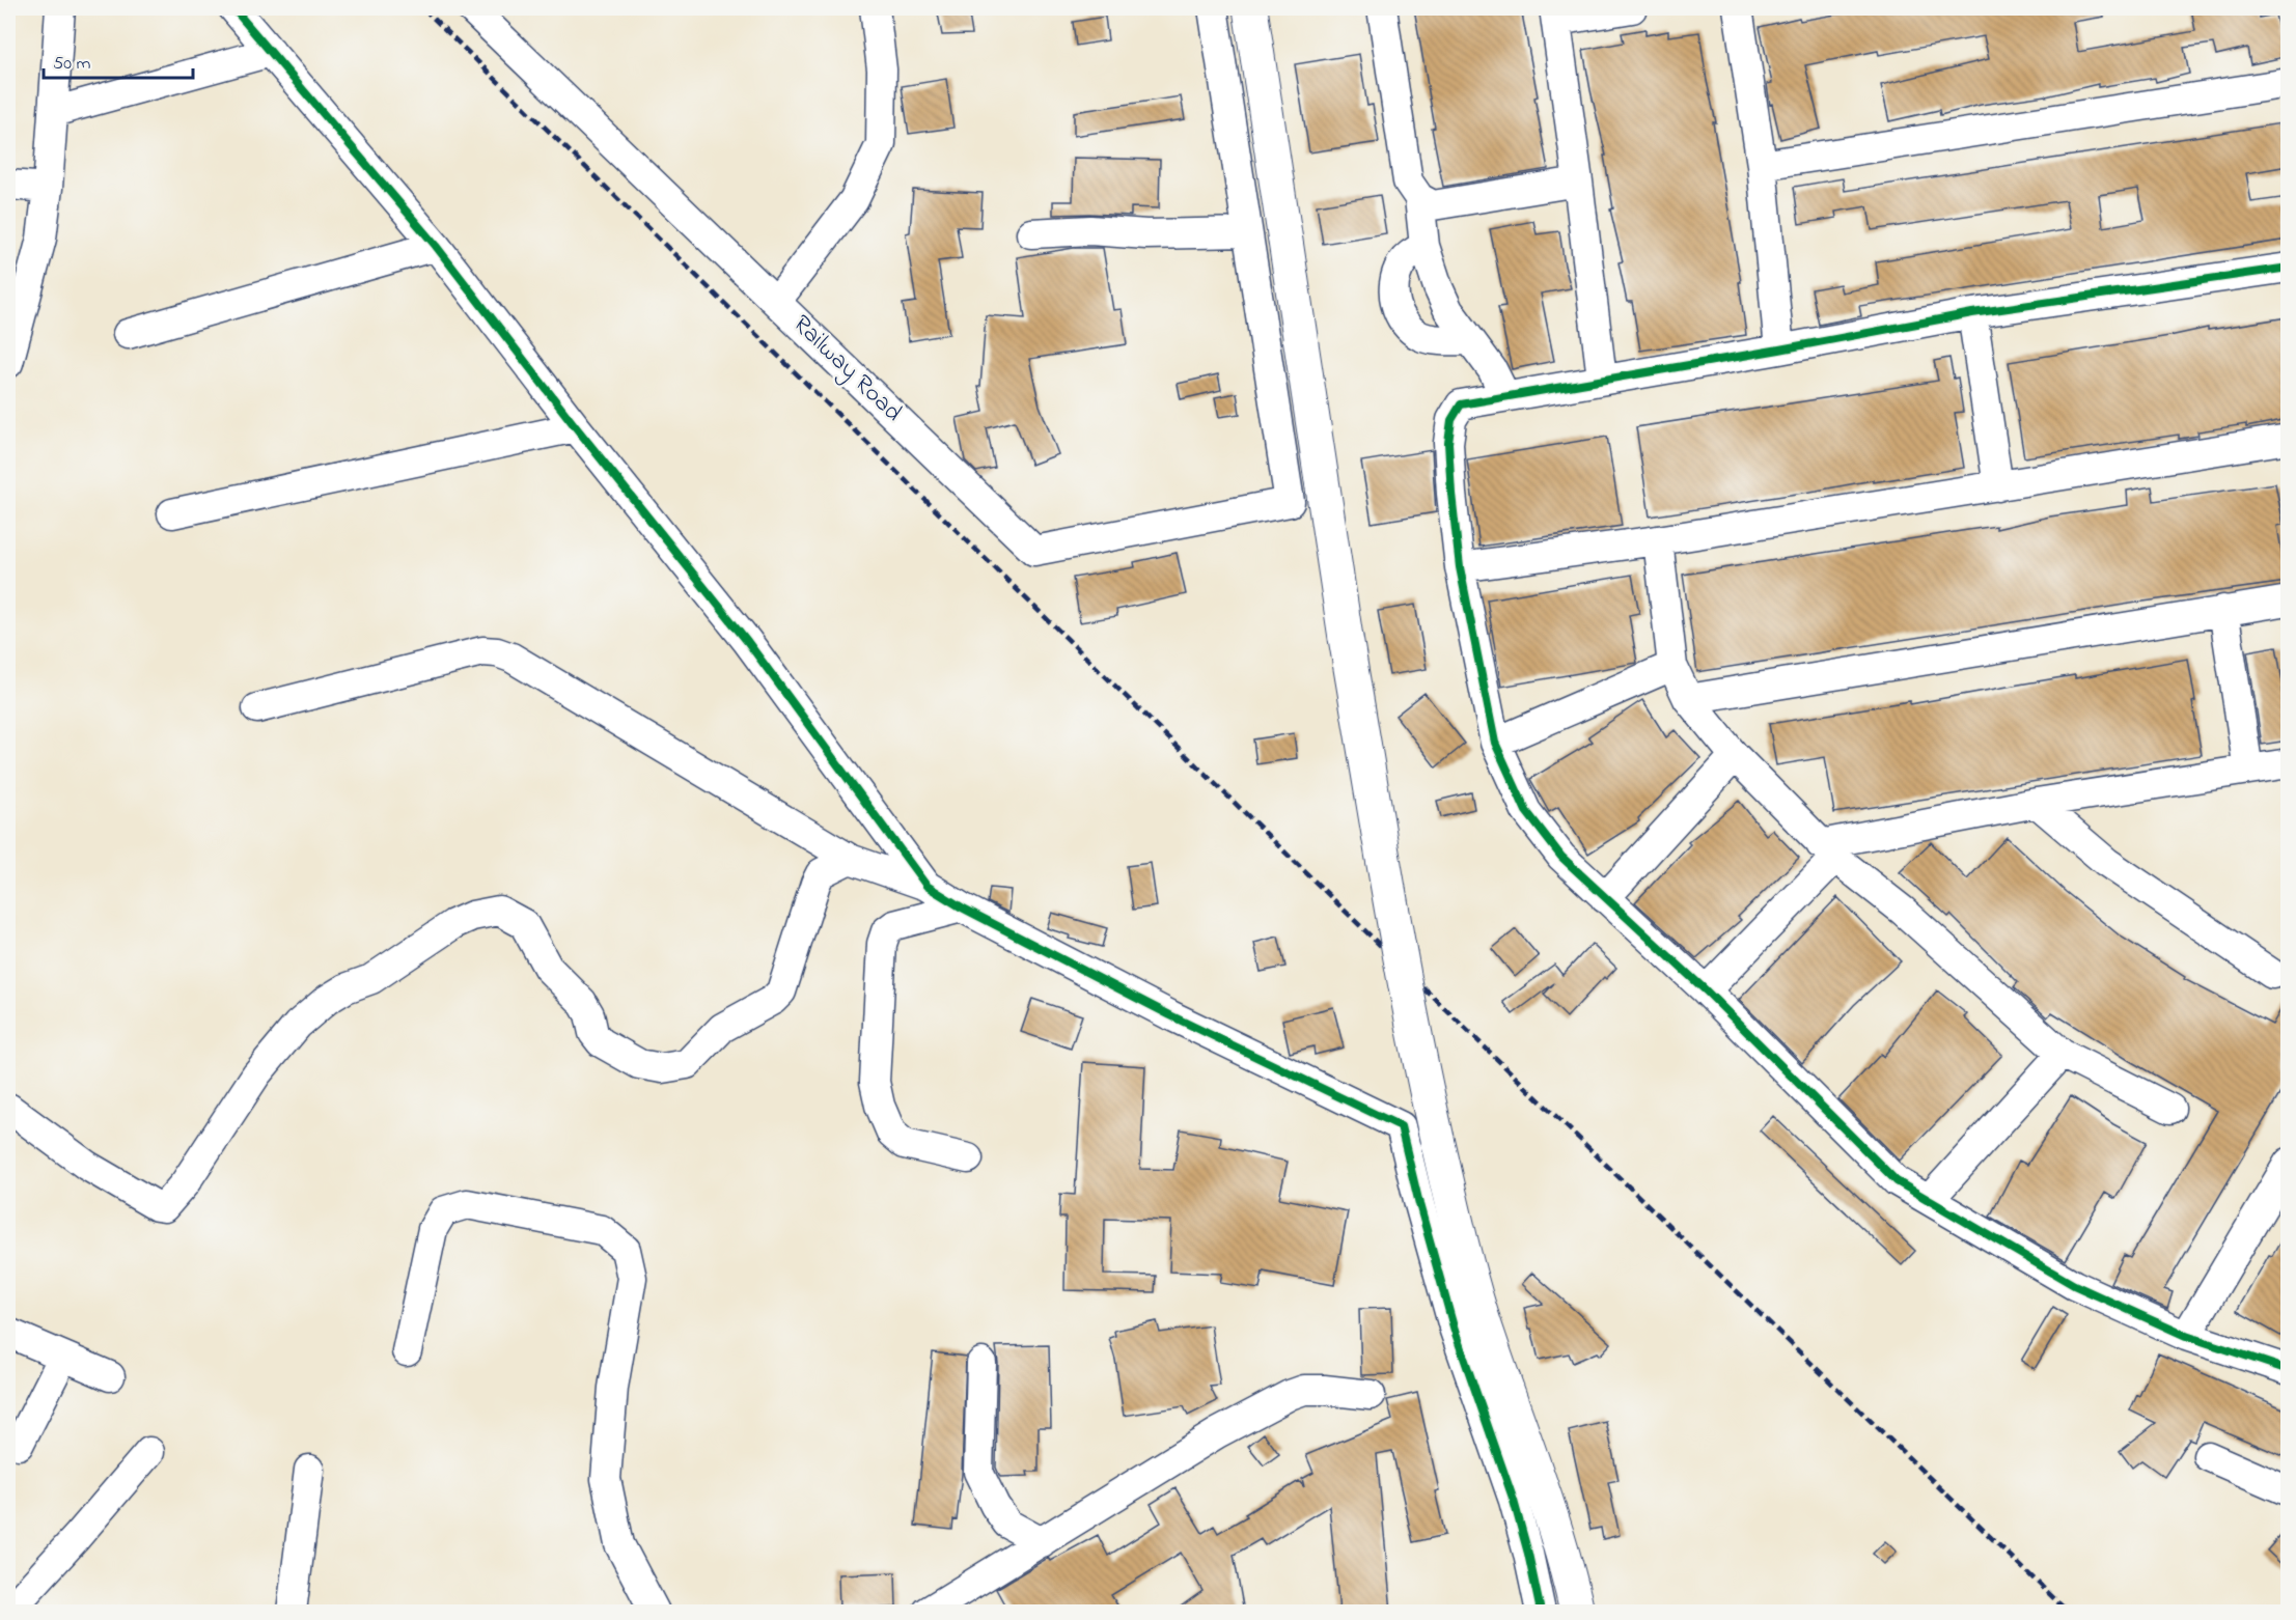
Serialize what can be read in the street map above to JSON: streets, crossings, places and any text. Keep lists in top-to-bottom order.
{
  "streets": {
    "street": ["Railway Road"]
  },
  "scale_bar": "50 m"
}
